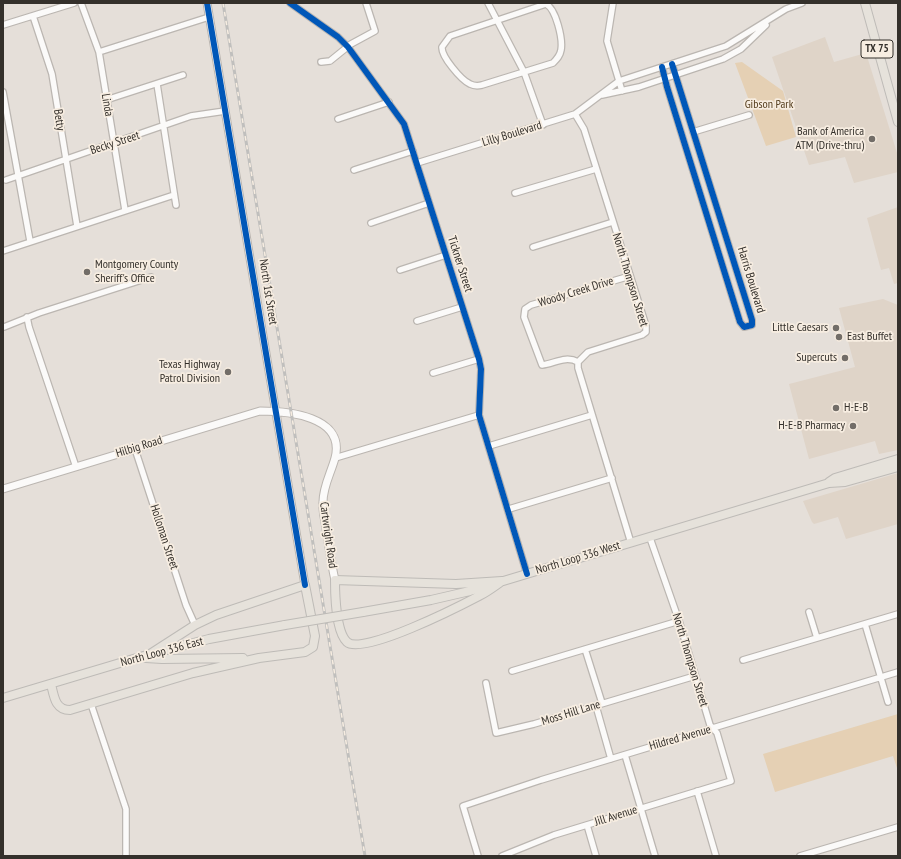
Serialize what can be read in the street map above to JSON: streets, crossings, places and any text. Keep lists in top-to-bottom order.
{
  "streets": {
    "main road": ["TX 75", "North Loop 336 West", "North Loop 336 East"],
    "street": [
      "Linda",
      "Betty",
      "Lilly Boulevard",
      "Becky Street",
      "Tickner Street",
      "North Thompson Street",
      "Harris Boulevard",
      "North 1st Street",
      "Woody Creek Drive",
      "Hilbig Road",
      "Cartwright Road",
      "Holloman Street",
      "Moss Hill Lane",
      "Hildred Avenue",
      "Jill Avenue"
    ]
  },
  "crossings": [
    ["Linda", "Becky Street"],
    ["Betty", "Becky Street"],
    ["Lilly Boulevard", "Tickner Street"],
    ["Lilly Boulevard", "North Thompson Street"],
    ["Lilly Boulevard", "Harris Boulevard"],
    ["Becky Street", "North 1st Street"],
    ["Tickner Street", "North Loop 336 West"],
    ["North Thompson Street", "Woody Creek Drive"],
    ["North Thompson Street", "North Loop 336 West"],
    ["North Thompson Street", "Moss Hill Lane"],
    ["North Thompson Street", "Hildred Avenue"],
    ["North Thompson Street", "Jill Avenue"],
    ["North 1st Street", "Hilbig Road"],
    ["North 1st Street", "Cartwright Road"],
    ["Hilbig Road", "Cartwright Road"],
    ["Hilbig Road", "Holloman Street"],
    ["North Loop 336 West", "North Loop 336 East"]
  ],
  "parks": ["Gibson Park"],
  "places": [
    "Bank of America ATM (Drive-thru)",
    "Montgomery County Sheriff's Office",
    "Little Caesars",
    "East Buffet",
    "Supercuts",
    "Texas Highway Patrol Division",
    "H-E-B",
    "H-E-B Pharmacy"
  ]
}
